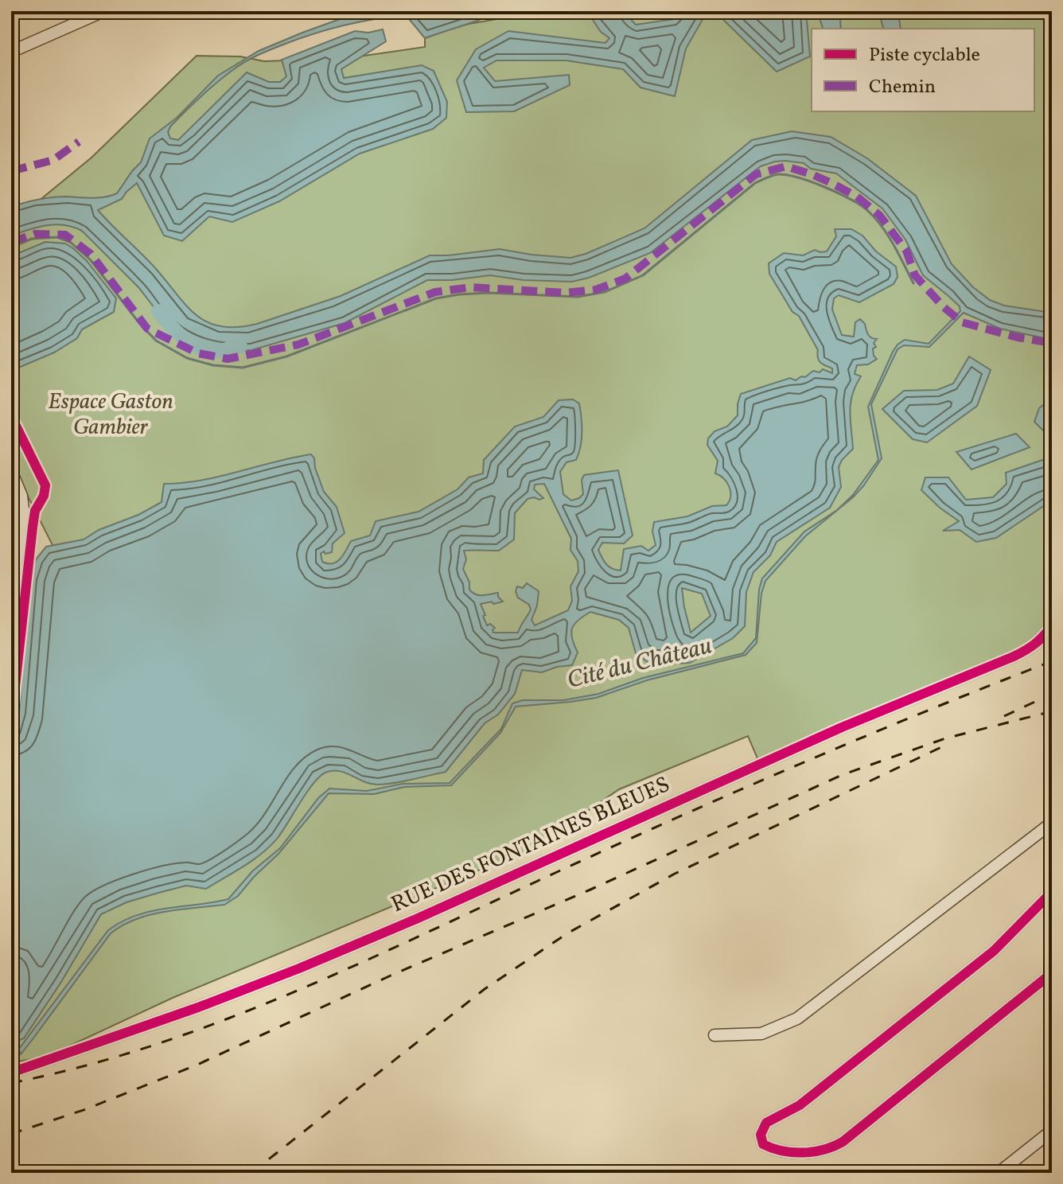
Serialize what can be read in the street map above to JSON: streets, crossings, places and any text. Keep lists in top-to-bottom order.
{
  "streets": {
    "street": ["RUE DES FONTAINES BLEUES"]
  },
  "water": ["Cité du Château"],
  "parks": ["Espace Gaston Gambier"],
  "legend": ["Piste cyclable", "Chemin"]
}
